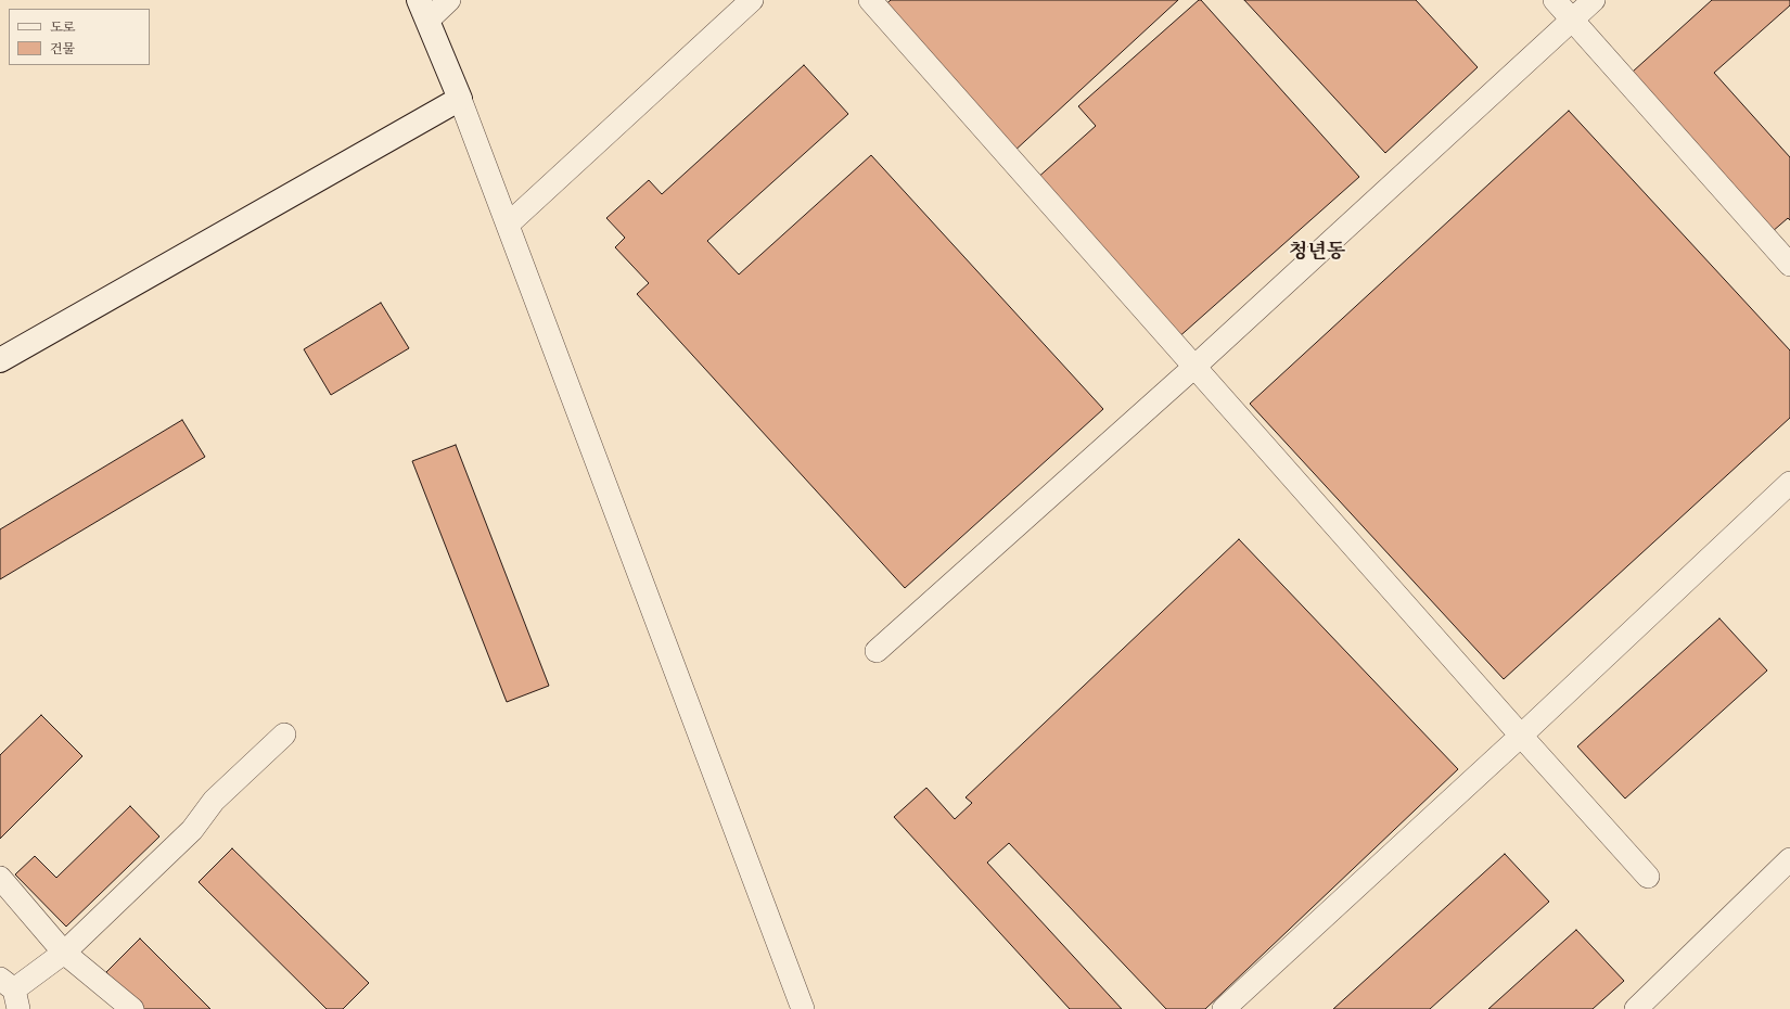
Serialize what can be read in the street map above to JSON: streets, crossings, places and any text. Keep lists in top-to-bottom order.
{
  "districts": ["청년동"],
  "legend": ["도로", "건물"]
}
